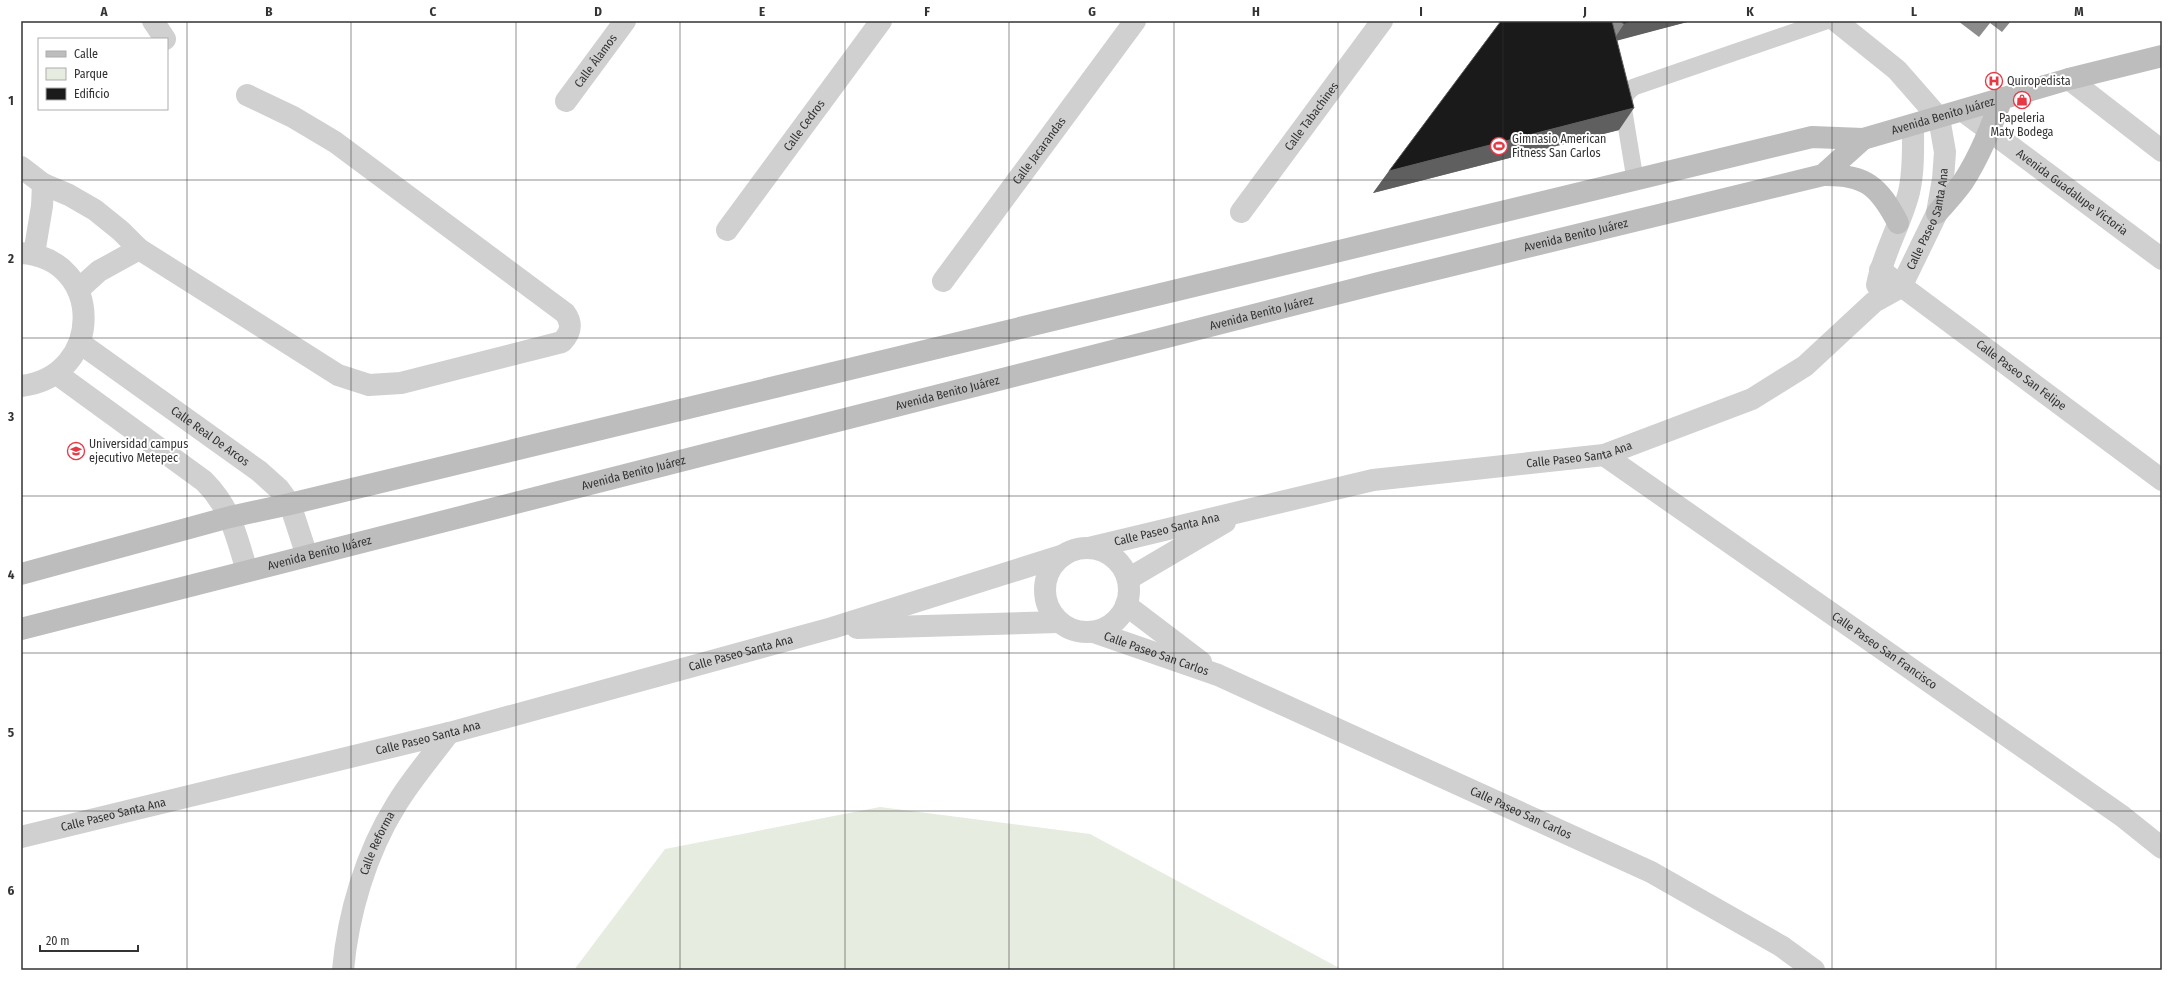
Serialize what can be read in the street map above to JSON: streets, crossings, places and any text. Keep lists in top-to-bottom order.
{
  "streets": {
    "main road": ["Avenida Benito Juárez"],
    "street": [
      "Calle Álamos",
      "Calle Tabachines",
      "Calle Cedros",
      "Calle Jacarandas",
      "Avenida Guadalupe Victoria",
      "Calle Paseo Santa Ana",
      "Calle Paseo San Felipe",
      "Calle Real De Arcos",
      "Calle Paseo San Francisco",
      "Calle Paseo San Carlos",
      "Calle Reforma"
    ]
  },
  "crossings": [
    ["Avenida Benito Juárez", "Avenida Guadalupe Victoria"],
    ["Avenida Benito Juárez", "Calle Paseo Santa Ana"],
    ["Avenida Benito Juárez", "Calle Real De Arcos"],
    ["Calle Paseo Santa Ana", "Calle Paseo San Felipe"],
    ["Calle Paseo Santa Ana", "Calle Paseo San Francisco"],
    ["Calle Paseo Santa Ana", "Calle Paseo San Carlos"],
    ["Calle Paseo Santa Ana", "Calle Reforma"]
  ],
  "places": {
    "hospital": ["Quiropedista"],
    "shop": ["Papeleria Maty Bodega"],
    "sports": ["Gimnasio American Fitness San Carlos"],
    "school or university": ["Universidad campus ejecutivo Metepec"]
  },
  "legend": ["Calle", "Parque", "Edificio"],
  "scale_bar": "20 m",
  "grid": {
    "columns": [
      "A",
      "B",
      "C",
      "D",
      "E",
      "F",
      "G",
      "H",
      "I",
      "J",
      "K",
      "L",
      "M"
    ],
    "rows": [
      "1",
      "2",
      "3",
      "4",
      "5",
      "6"
    ]
  }
}
